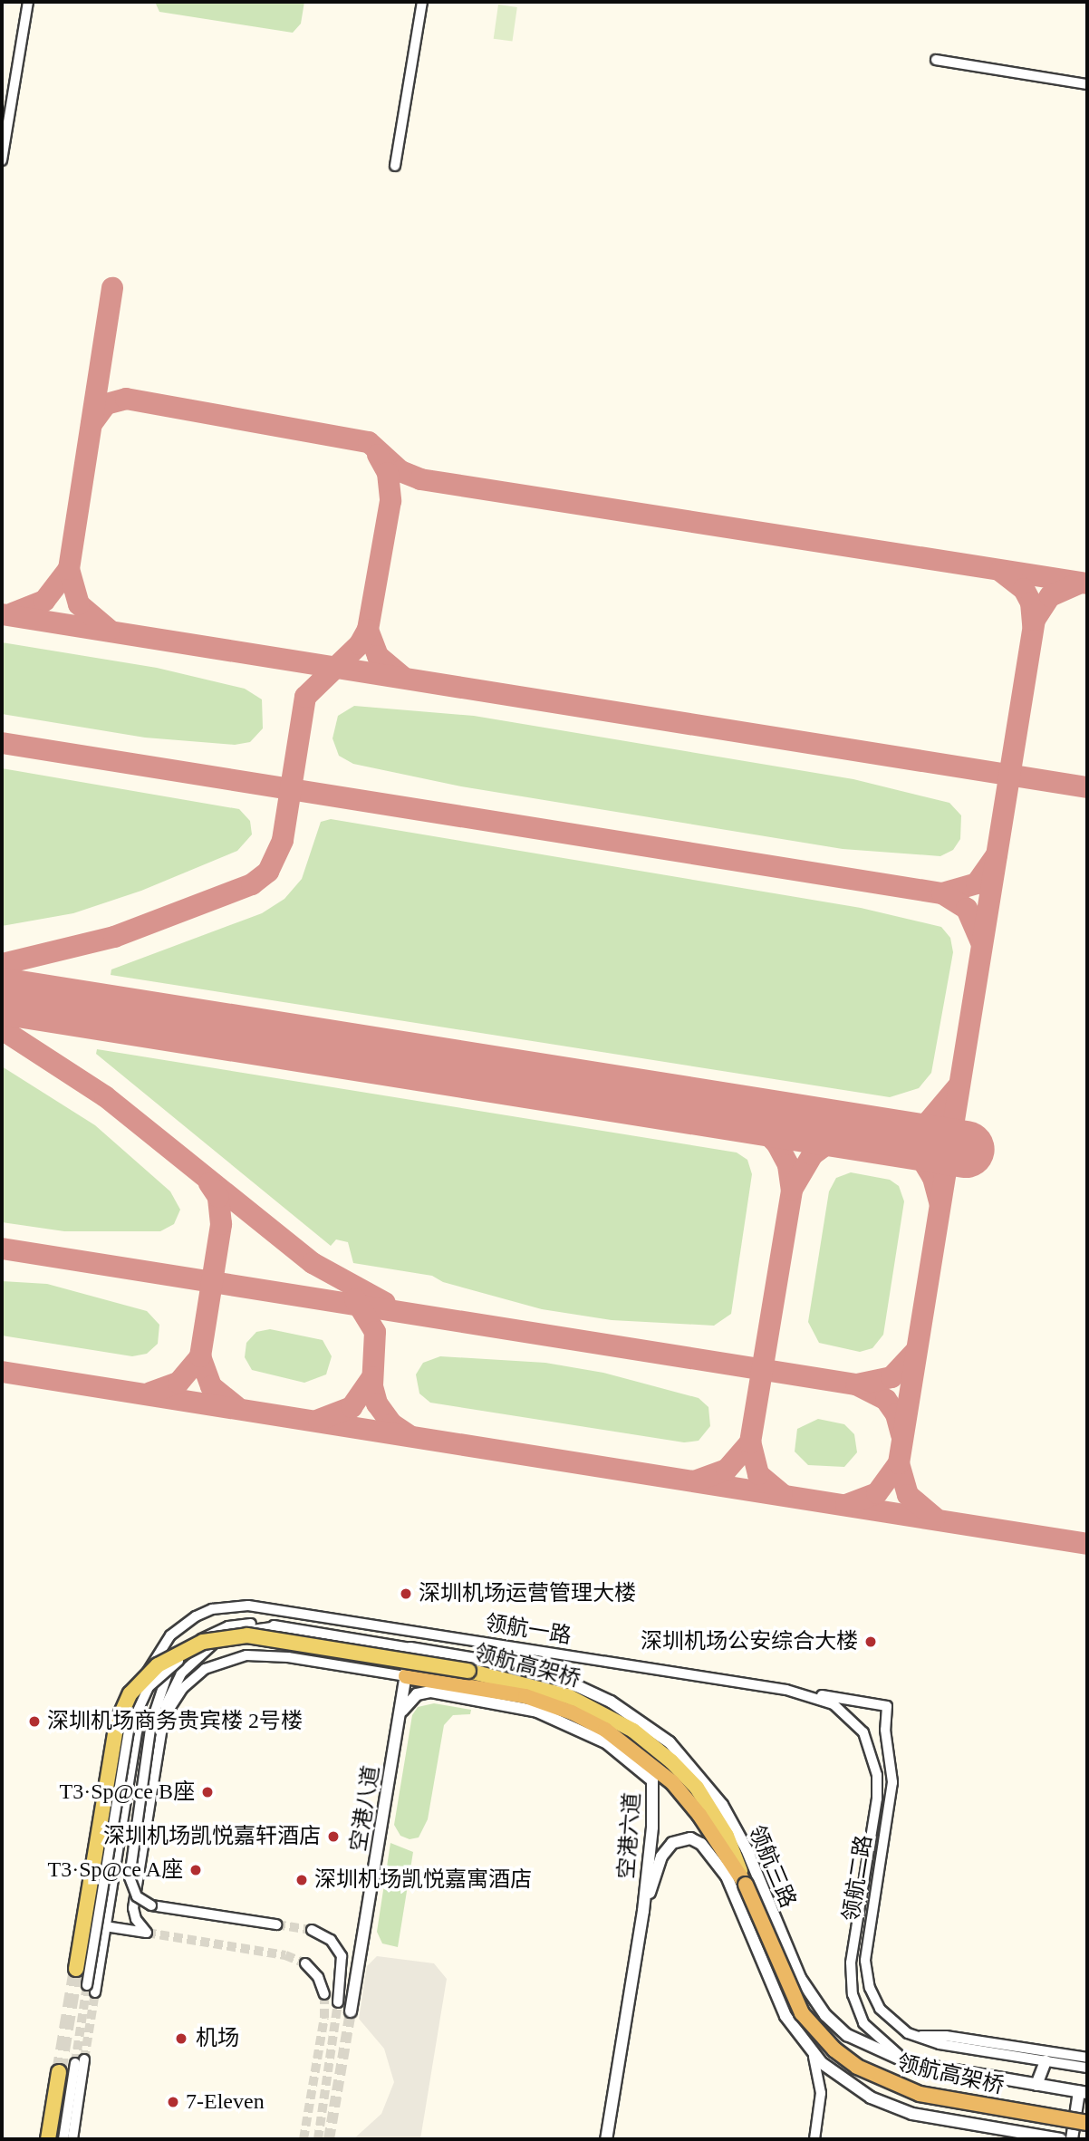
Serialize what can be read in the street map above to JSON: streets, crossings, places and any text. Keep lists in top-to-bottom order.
{
  "streets": {
    "highway": ["领航高架桥"],
    "street": [
      "领航一路",
      "空港八道",
      "空港六道",
      "领航三路",
      "领航二路"
    ]
  },
  "crossings": [
    ["领航一路", "领航三路"],
    ["领航一路", "领航二路"],
    ["领航高架桥", "领航三路"],
    ["空港八道", "空港六道"],
    ["空港八道", "领航三路"],
    ["空港六道", "领航三路"]
  ],
  "places": [
    "深圳机场运营管理大楼",
    "深圳机场公安综合大楼",
    "深圳机场商务贵宾楼 2号楼",
    "T3·Sp@ce B座",
    "深圳机场凯悦嘉轩酒店",
    "T3·Sp@ce A座",
    "深圳机场凯悦嘉寓酒店",
    "机场",
    "7-Eleven"
  ]
}
